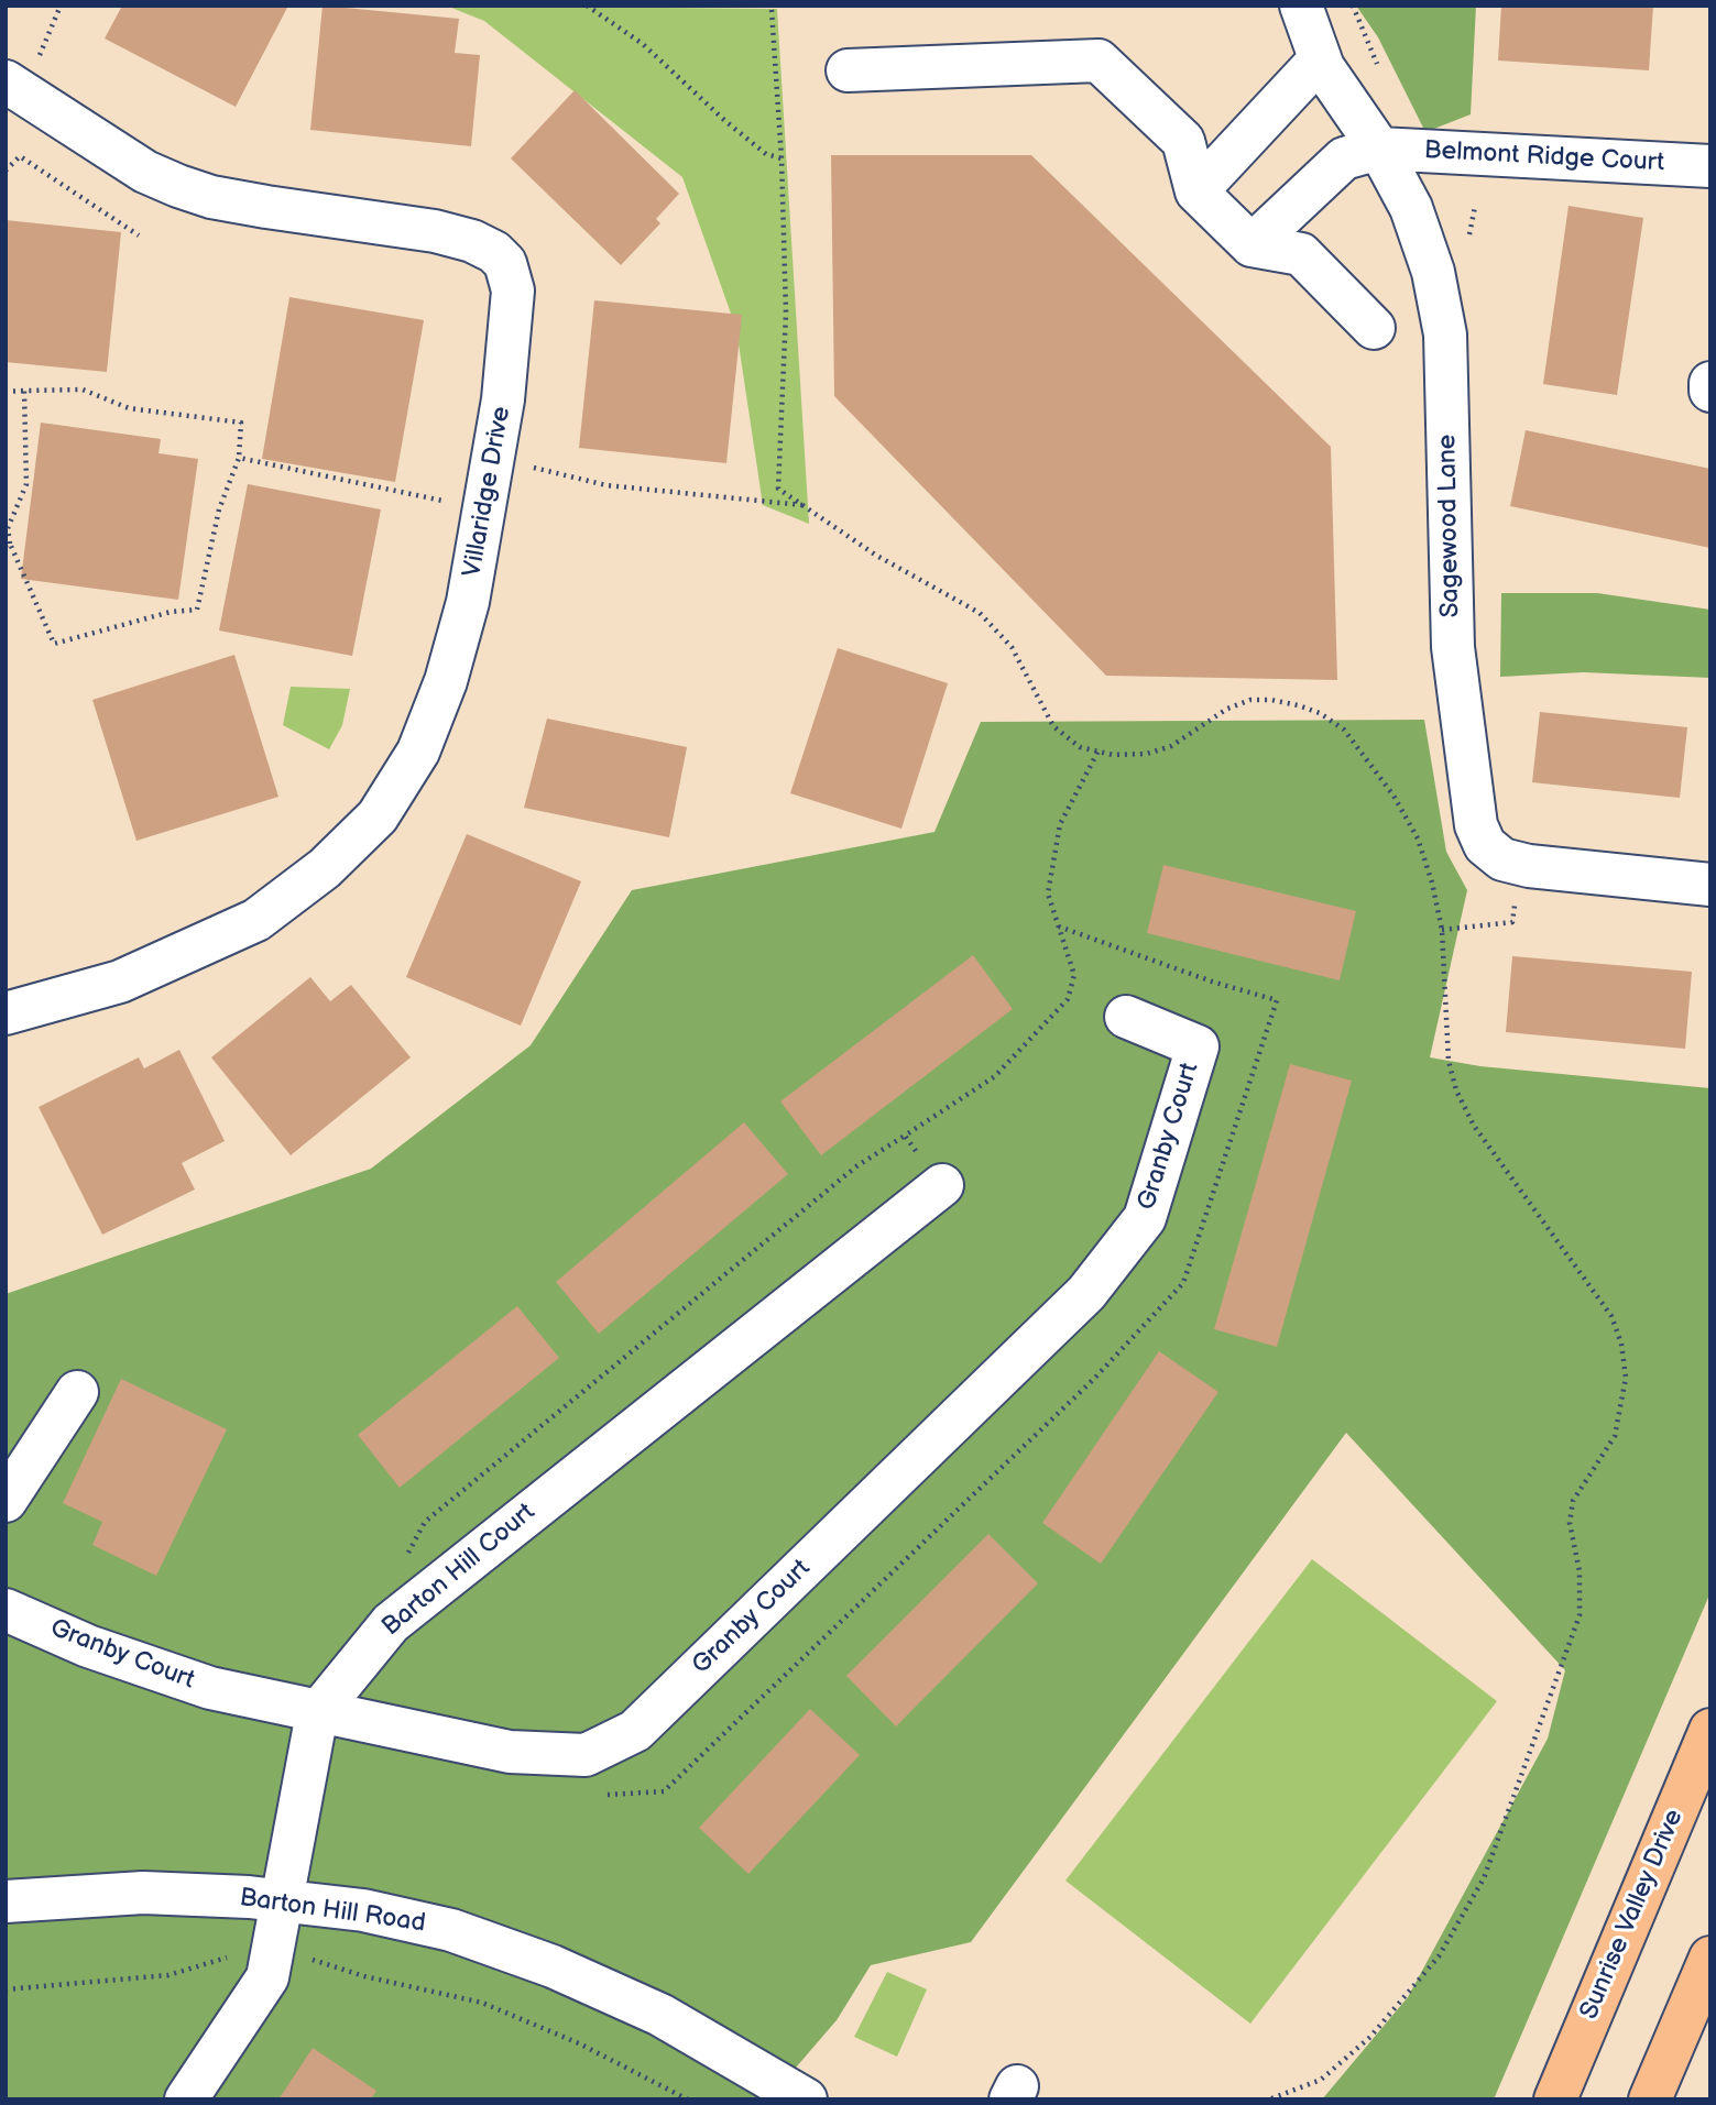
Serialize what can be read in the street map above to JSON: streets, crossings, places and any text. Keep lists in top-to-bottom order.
{
  "streets": {
    "main road": ["Sunrise Valley Drive"],
    "street": [
      "Belmont Ridge Court",
      "Villaridge Drive",
      "Sagewood Lane",
      "Granby Court",
      "Barton Hill Court",
      "Barton Hill Road"
    ]
  },
  "crossings": [
    ["Belmont Ridge Court", "Sagewood Lane"],
    ["Granby Court", "Barton Hill Court"],
    ["Barton Hill Court", "Barton Hill Road"]
  ]
}
